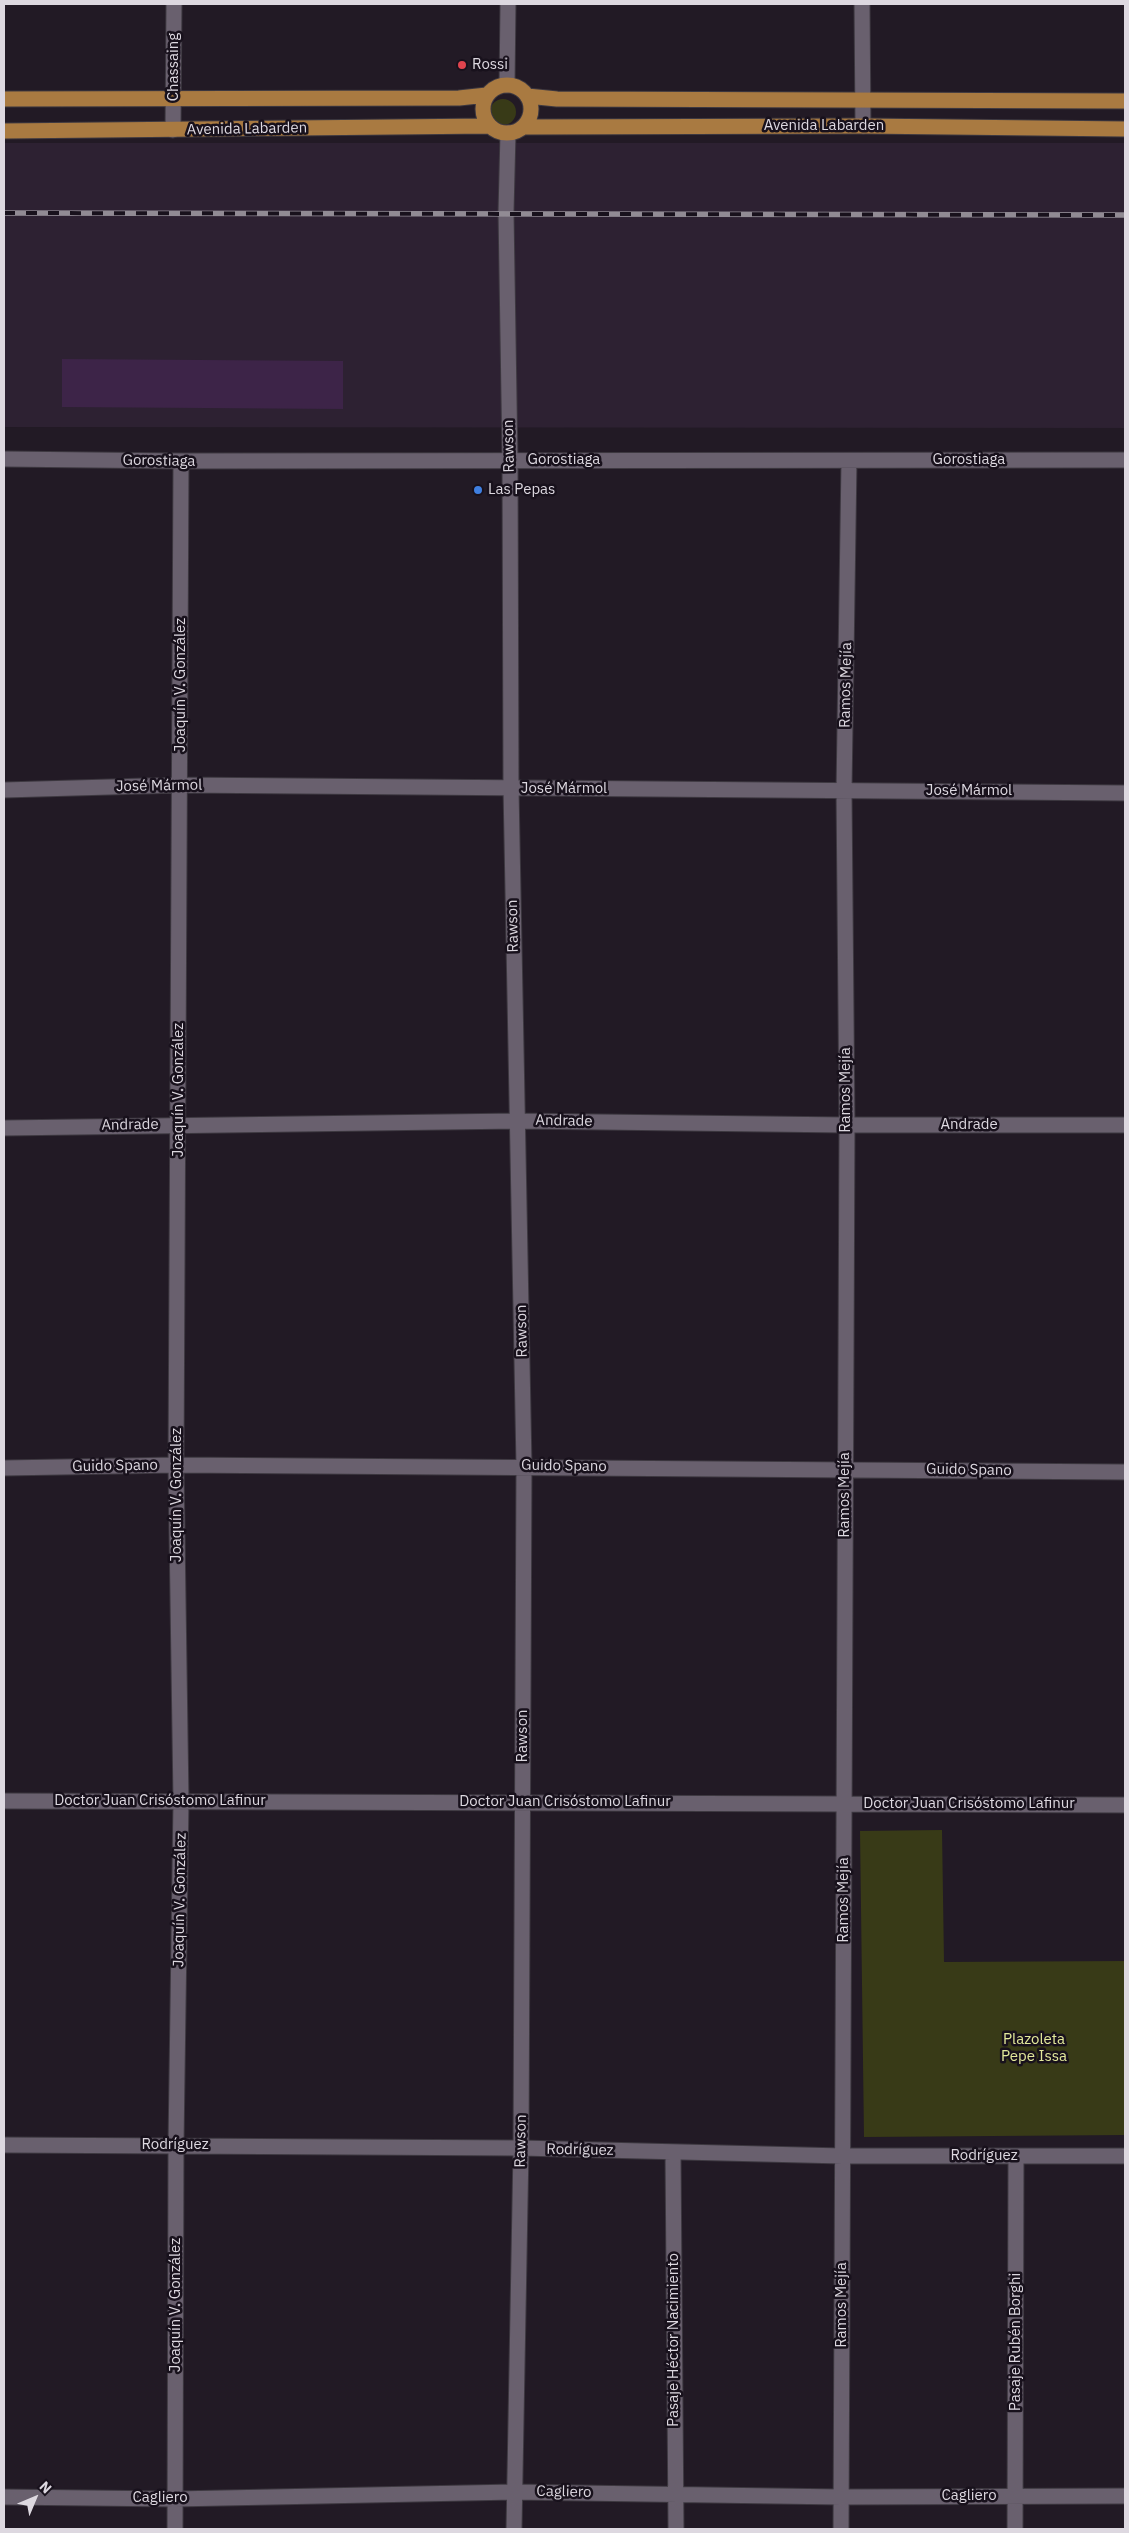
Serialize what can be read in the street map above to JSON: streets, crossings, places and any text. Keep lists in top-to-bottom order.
{
  "streets": {
    "main road": ["Avenida Labarden"],
    "street": [
      "Chassaing",
      "Rawson",
      "Gorostiaga",
      "Joaquín V. González",
      "Ramos Mejía",
      "José Mármol",
      "Andrade",
      "Guido Spano",
      "Doctor Juan Crisóstomo Lafinur",
      "Rodríguez",
      "Pasaje Héctor Nacimiento",
      "Pasaje Rubén Borghi",
      "Cagliero"
    ]
  },
  "crossings": [
    ["Chassaing", "Avenida Labarden"],
    ["Avenida Labarden", "Rawson"],
    ["Rawson", "Gorostiaga"],
    ["Rawson", "José Mármol"],
    ["Rawson", "Andrade"],
    ["Rawson", "Guido Spano"],
    ["Rawson", "Doctor Juan Crisóstomo Lafinur"],
    ["Rawson", "Rodríguez"],
    ["Rawson", "Cagliero"],
    ["Gorostiaga", "Joaquín V. González"],
    ["Gorostiaga", "Ramos Mejía"],
    ["Joaquín V. González", "José Mármol"],
    ["Joaquín V. González", "Andrade"],
    ["Joaquín V. González", "Guido Spano"],
    ["Joaquín V. González", "Doctor Juan Crisóstomo Lafinur"],
    ["Joaquín V. González", "Rodríguez"],
    ["Joaquín V. González", "Cagliero"],
    ["Ramos Mejía", "José Mármol"],
    ["Ramos Mejía", "Andrade"],
    ["Ramos Mejía", "Guido Spano"],
    ["Ramos Mejía", "Doctor Juan Crisóstomo Lafinur"],
    ["Ramos Mejía", "Rodríguez"],
    ["Ramos Mejía", "Cagliero"],
    ["Rodríguez", "Pasaje Héctor Nacimiento"],
    ["Rodríguez", "Pasaje Rubén Borghi"],
    ["Pasaje Héctor Nacimiento", "Cagliero"],
    ["Pasaje Rubén Borghi", "Cagliero"]
  ],
  "parks": ["Plazoleta Pepe Issa"],
  "places": ["Rossi", "Las Pepas"],
  "north": "top right"
}
